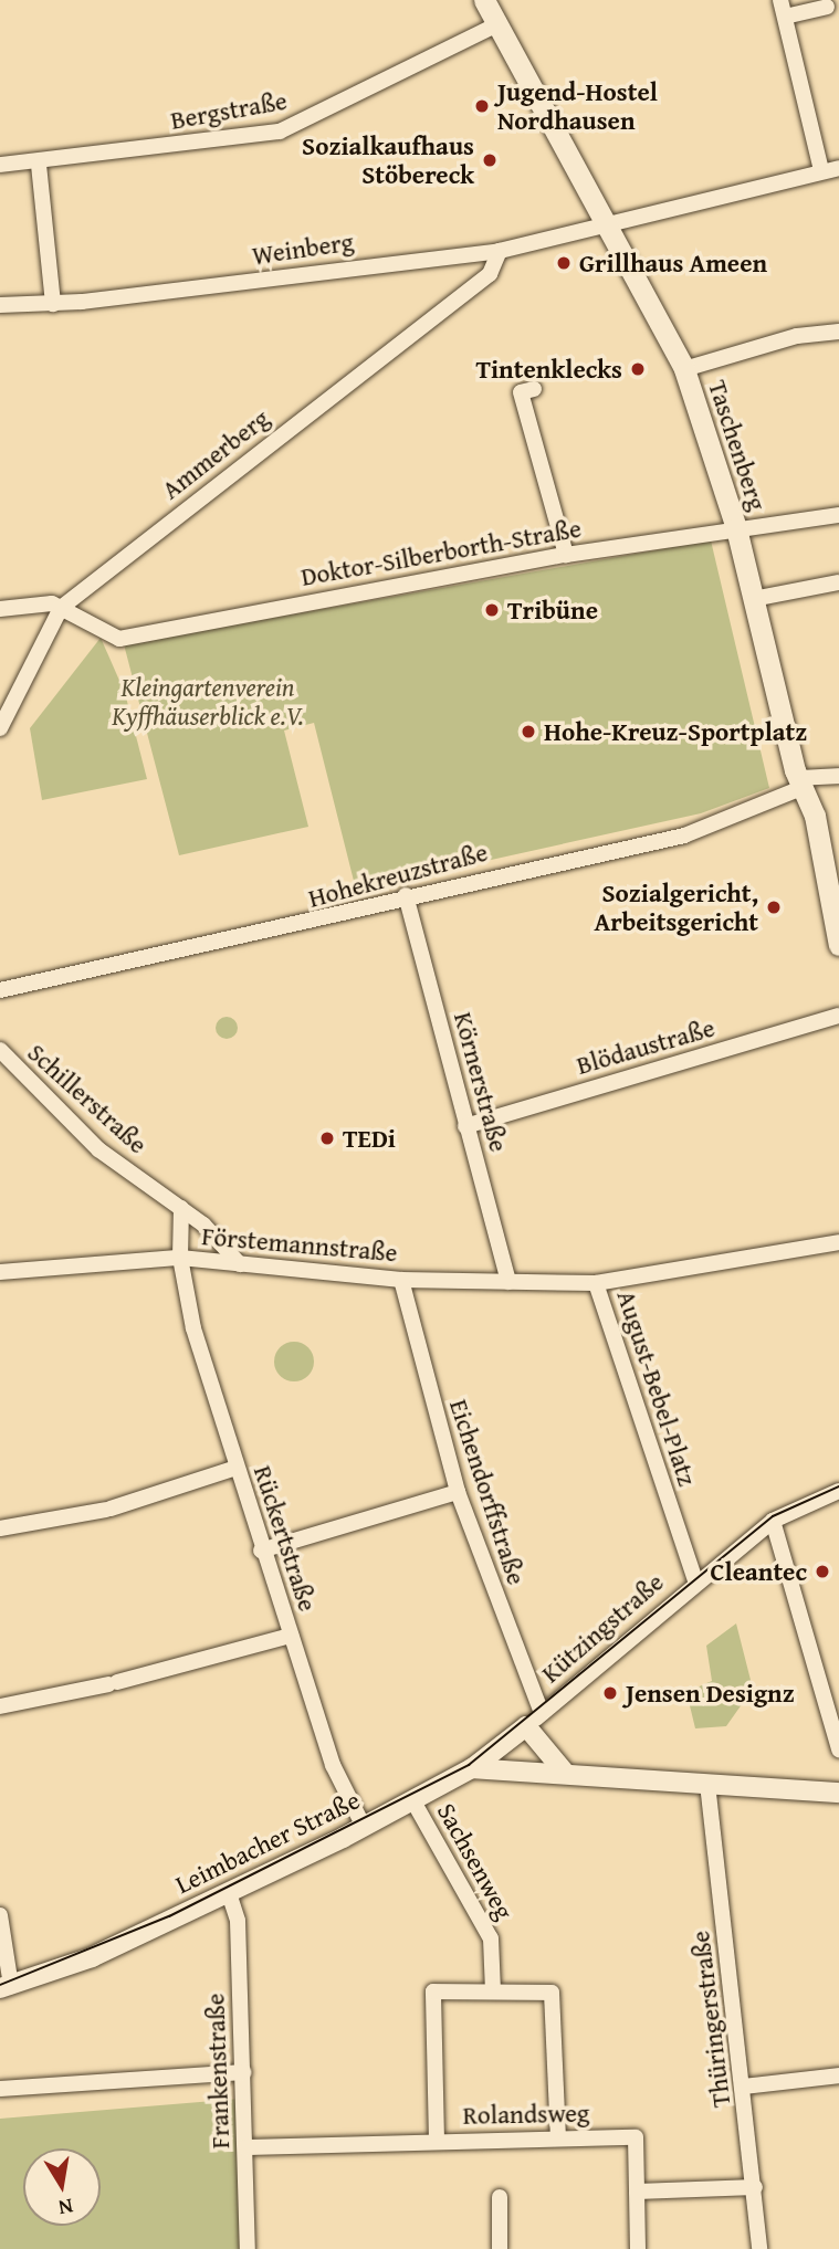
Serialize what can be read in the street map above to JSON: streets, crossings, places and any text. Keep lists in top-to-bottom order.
{
  "streets": {
    "main road": ["Taschenberg"],
    "street": [
      "Bergstraße",
      "Weinberg",
      "Ammerberg",
      "Doktor-Silberborth-Straße",
      "Hohekreuzstraße",
      "Blödaustraße",
      "Körnerstraße",
      "Schillerstraße",
      "Förstemannstraße",
      "August-Bebel-Platz",
      "Eichendorffstraße",
      "Rückertstraße",
      "Kützingstraße",
      "Leimbacher Straße",
      "Sachsenweg",
      "Thüringerstraße",
      "Frankenstraße",
      "Rolandsweg"
    ]
  },
  "crossings": [
    ["Bergstraße", "Taschenberg"],
    ["Weinberg", "Taschenberg"],
    ["Weinberg", "Ammerberg"],
    ["Taschenberg", "Doktor-Silberborth-Straße"],
    ["Taschenberg", "Hohekreuzstraße"],
    ["Ammerberg", "Doktor-Silberborth-Straße"],
    ["Hohekreuzstraße", "Körnerstraße"],
    ["Blödaustraße", "Körnerstraße"],
    ["Körnerstraße", "Förstemannstraße"],
    ["Schillerstraße", "Förstemannstraße"],
    ["Förstemannstraße", "August-Bebel-Platz"],
    ["Förstemannstraße", "Eichendorffstraße"],
    ["Förstemannstraße", "Rückertstraße"],
    ["August-Bebel-Platz", "Kützingstraße"],
    ["Eichendorffstraße", "Kützingstraße"],
    ["Eichendorffstraße", "Leimbacher Straße"],
    ["Rückertstraße", "Leimbacher Straße"],
    ["Kützingstraße", "Leimbacher Straße"],
    ["Leimbacher Straße", "Sachsenweg"],
    ["Leimbacher Straße", "Frankenstraße"],
    ["Frankenstraße", "Rolandsweg"]
  ],
  "parks": ["Kleingartenverein Kyffhäuserblick e.V."],
  "places": [
    "Jugend-Hostel Nordhausen",
    "Sozialkaufhaus Stöbereck",
    "Grillhaus Ameen",
    "Tintenklecks",
    "Tribüne",
    "Hohe-Kreuz-Sportplatz",
    "Sozialgericht, Arbeitsgericht",
    "TEDi",
    "Cleantec",
    "Jensen Designz"
  ],
  "north": "bottom"
}
